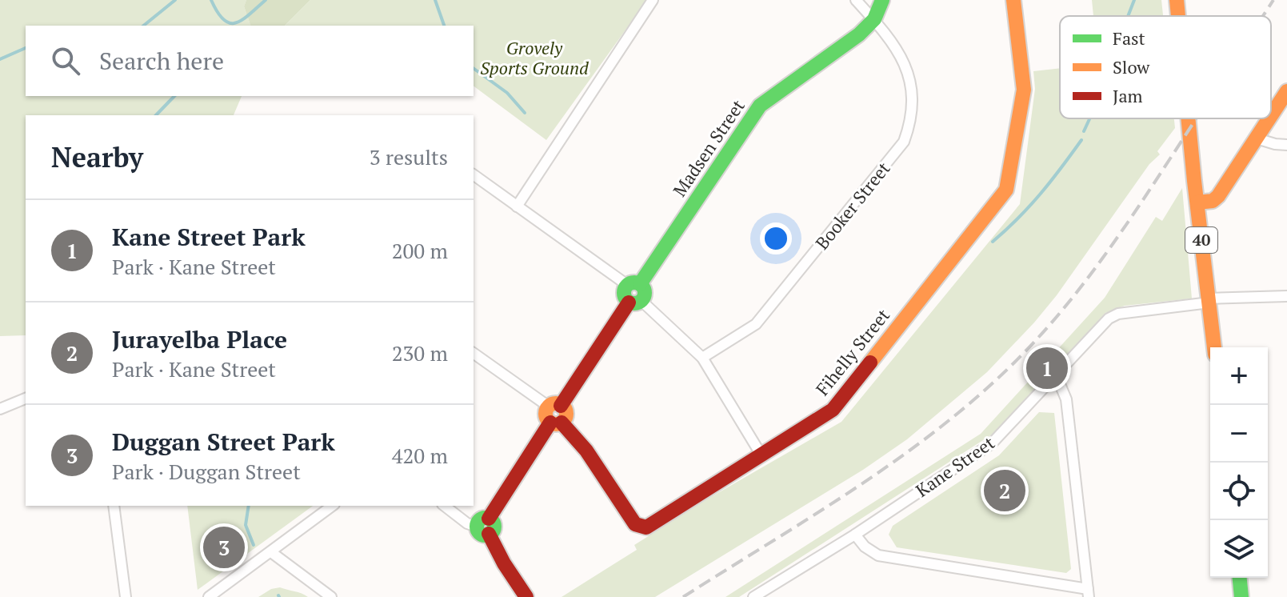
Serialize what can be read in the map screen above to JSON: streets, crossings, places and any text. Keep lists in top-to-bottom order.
{
  "streets": {
    "street": [
      "Madsen Street",
      "Booker Street",
      "40",
      "Fihelly Street",
      "Kane Street"
    ]
  },
  "crossings": [
    ["Madsen Street", "Booker Street"],
    ["40", "Kane Street"]
  ],
  "parks": ["Grovely Sports Ground"],
  "legend": ["Fast", "Slow", "Jam"],
  "page": {
    "search": "Search here",
    "heading": ["Nearby", "3 results"],
    "list": [
      {
        "mark": "1",
        "name": "Kane Street Park",
        "note": "Park · Kane Street",
        "value": "200 m"
      },
      {
        "mark": "2",
        "name": "Jurayelba Place",
        "note": "Park · Kane Street",
        "value": "230 m"
      },
      {
        "mark": "3",
        "name": "Duggan Street Park",
        "note": "Park · Duggan Street",
        "value": "420 m"
      }
    ],
    "pins": ["1", "2", "3"],
    "map_buttons": ["+", "−"]
  }
}
